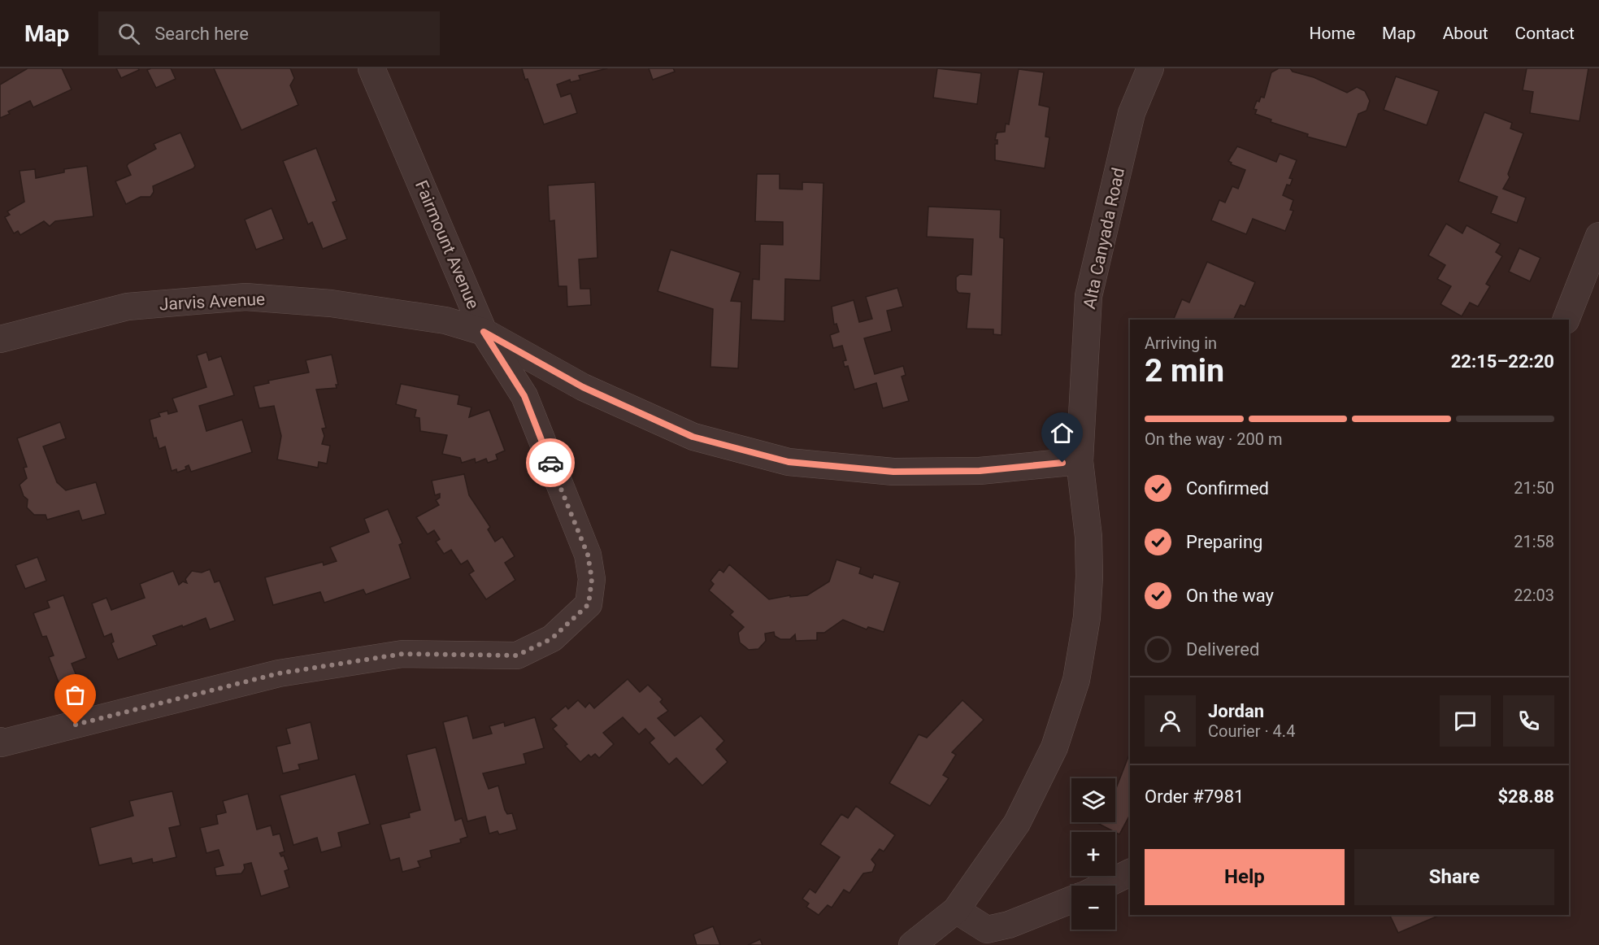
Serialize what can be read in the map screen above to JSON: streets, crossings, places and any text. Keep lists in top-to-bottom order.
{
  "streets": {
    "street": ["Alta Canyada Road", "Fairmount Avenue", "Jarvis Avenue"]
  },
  "crossings": [
    ["Alta Canyada Road", "Fairmount Avenue"],
    ["Fairmount Avenue", "Jarvis Avenue"]
  ],
  "page": {
    "header": "Map",
    "search": "Search here",
    "nav": [
      "Home",
      "Map",
      "About",
      "Contact"
    ],
    "heading": ["2 min", "Arriving in", "22:15–22:20"],
    "panel": [
      "Jordan",
      "Courier · 4.4",
      "Order #7981",
      "$28.88"
    ],
    "bar": "On the way · 200 m",
    "list": [
      ["Confirmed", "21:50"],
      ["Preparing", "21:58"],
      ["On the way", "22:03"],
      "Delivered"
    ],
    "map_buttons": ["+", "−"],
    "buttons": ["Help", "Share"]
  }
}
